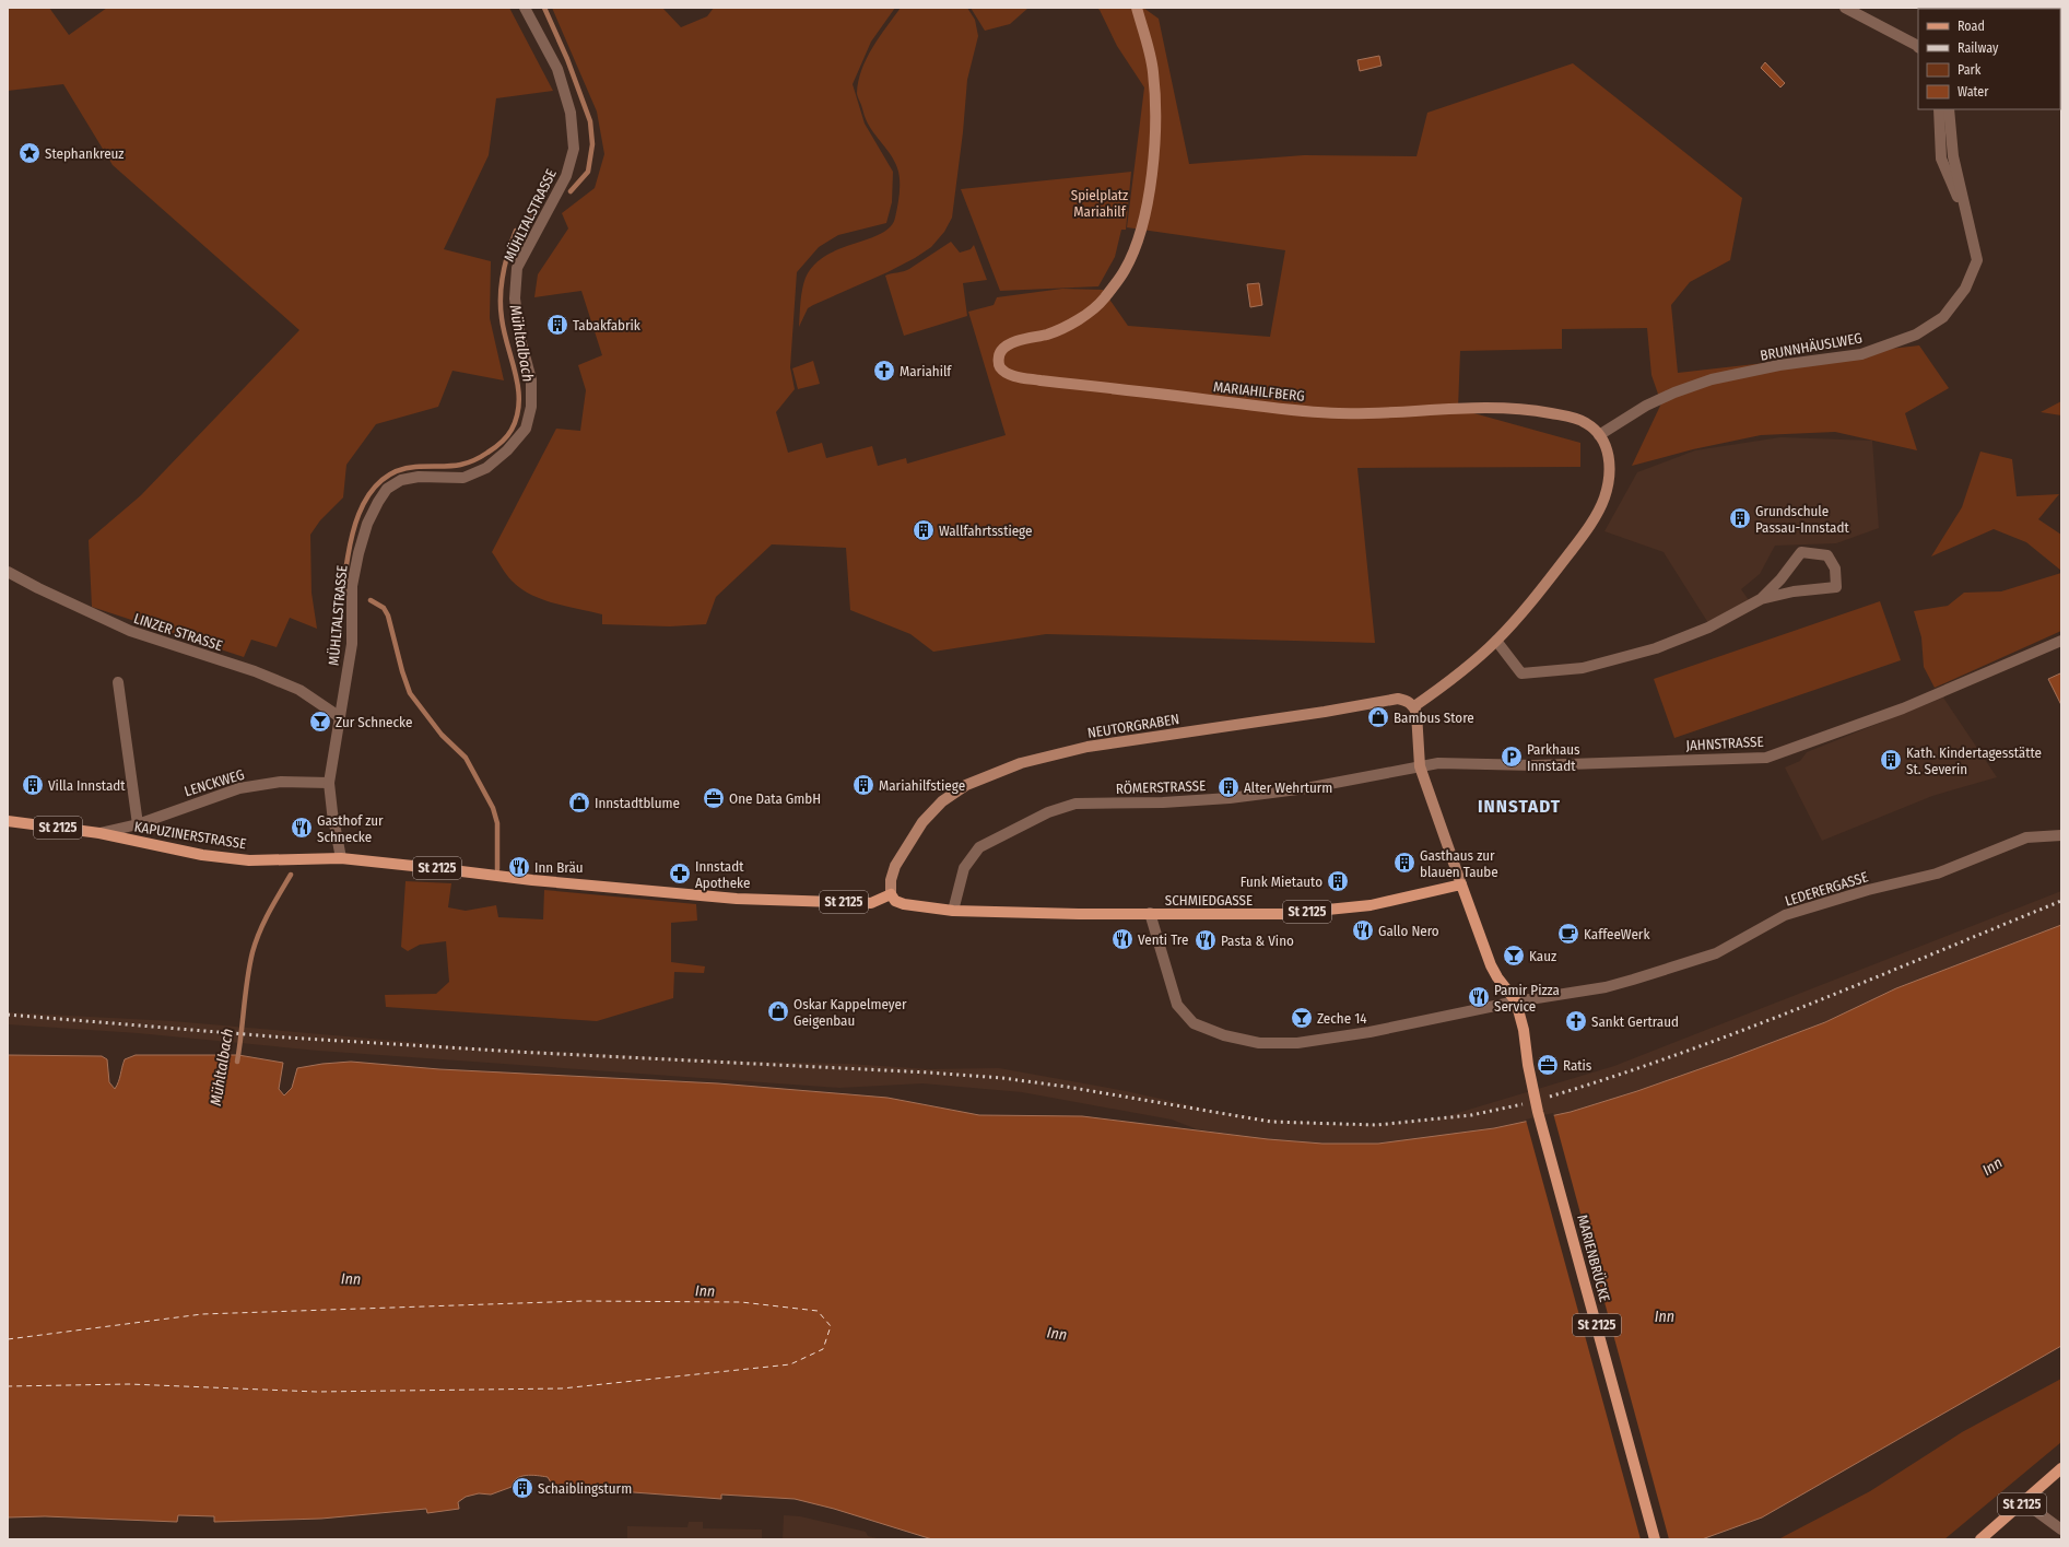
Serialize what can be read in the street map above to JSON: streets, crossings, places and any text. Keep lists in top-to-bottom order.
{
  "streets": {
    "main road": [
      "MARIAHILFBERG",
      "NEUTORGRABEN",
      "St 2125",
      "KAPUZINERSTRASSE",
      "SCHMIEDGASSE",
      "MARIENBRÜCKE"
    ],
    "street": [
      "MÜHLTALSTRASSE",
      "BRUNNHÄUSLWEG",
      "LINZER STRASSE",
      "JAHNSTRASSE",
      "LENCKWEG",
      "RÖMERSTRASSE",
      "LEDERERGASSE"
    ]
  },
  "crossings": [
    ["MÜHLTALSTRASSE", "LINZER STRASSE"],
    ["MÜHLTALSTRASSE", "LENCKWEG"],
    ["MÜHLTALSTRASSE", "KAPUZINERSTRASSE"],
    ["BRUNNHÄUSLWEG", "MARIAHILFBERG"],
    ["MARIAHILFBERG", "NEUTORGRABEN"],
    ["NEUTORGRABEN", "St 2125"],
    ["NEUTORGRABEN", "KAPUZINERSTRASSE"],
    ["JAHNSTRASSE", "RÖMERSTRASSE"],
    ["LENCKWEG", "KAPUZINERSTRASSE"],
    ["RÖMERSTRASSE", "St 2125"],
    ["RÖMERSTRASSE", "SCHMIEDGASSE"],
    ["St 2125", "KAPUZINERSTRASSE"],
    ["St 2125", "LEDERERGASSE"],
    ["St 2125", "SCHMIEDGASSE"],
    ["St 2125", "MARIENBRÜCKE"],
    ["LEDERERGASSE", "SCHMIEDGASSE"],
    ["LEDERERGASSE", "MARIENBRÜCKE"]
  ],
  "districts": ["INNSTADT"],
  "water": ["Mühltalbach", "Inn"],
  "parks": ["Spielplatz Mariahilf"],
  "places": {
    "place": ["Stephankreuz"],
    "building": [
      "Tabakfabrik",
      "Grundschule Passau-Innstadt",
      "Wallfahrtsstiege",
      "Kath. Kindertagesstätte St. Severin",
      "Villa Innstadt",
      "Mariahilfstiege",
      "Alter Wehrturm",
      "Gasthaus zur blauen Taube",
      "Funk Mietauto",
      "Schaiblingsturm"
    ],
    "church": ["Mariahilf", "Sankt Gertraud"],
    "shop": ["Bambus Store", "Innstadtblume", "Oskar Kappelmeyer Geigenbau"],
    "bar": ["Zur Schnecke", "Kauz", "Zeche 14"],
    "parking": ["Parkhaus Innstadt"],
    "office": ["One Data GmbH", "Ratis"],
    "restaurant": [
      "Gasthof zur Schnecke",
      "Inn Bräu",
      "Gallo Nero",
      "Venti Tre",
      "Pasta & Vino",
      "Pamir Pizza Service"
    ],
    "pharmacy": ["Innstadt Apotheke"],
    "cafe": ["KaffeeWerk"]
  },
  "legend": [
    "Road",
    "Railway",
    "Park",
    "Water"
  ]
}
